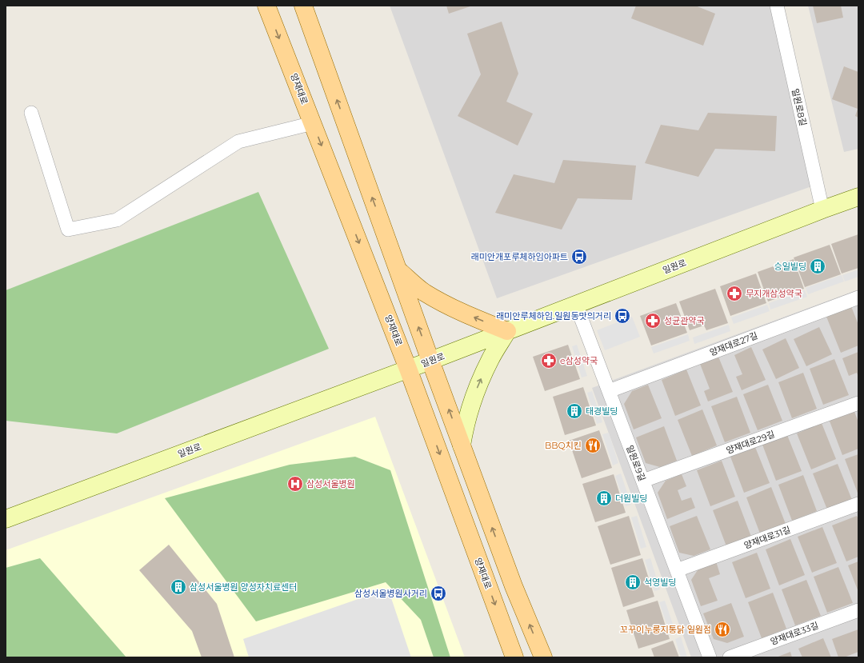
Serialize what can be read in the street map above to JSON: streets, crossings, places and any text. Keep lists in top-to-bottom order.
{
  "streets": {
    "main road": ["양재대로"],
    "street": [
      "일원로8길",
      "일원로",
      "양재대로27길",
      "양재대로29길",
      "일원로9길",
      "양재대로31길",
      "양재대로33길"
    ]
  },
  "crossings": [
    ["양재대로", "일원로"],
    ["일원로8길", "일원로"],
    ["일원로", "일원로9길"],
    ["양재대로27길", "일원로9길"],
    ["양재대로29길", "일원로9길"],
    ["일원로9길", "양재대로31길"]
  ],
  "places": {
    "bus stop": ["래미안개포루체하임아파트", "래미안루체하임.일원동맛의거리", "삼성서울병원사거리"],
    "building": [
      "승일빌딩",
      "태경빌딩",
      "더원빌딩",
      "석영빌딩",
      "삼성서울병원 양성자치료센터"
    ],
    "pharmacy": ["무지개삼성약국", "성균관약국", "e삼성약국"],
    "restaurant": ["BBQ치킨", "꼬꾸이누룽지통닭 일원점"],
    "hospital": ["삼성서울병원"]
  }
}
